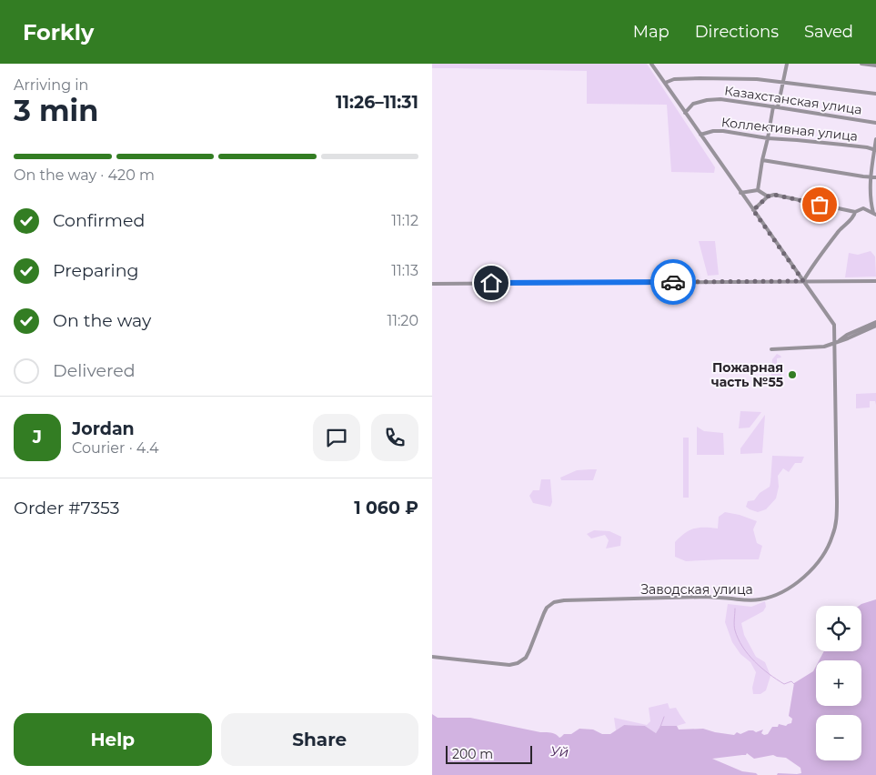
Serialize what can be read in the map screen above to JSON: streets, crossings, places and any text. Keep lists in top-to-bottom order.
{
  "streets": {
    "street": ["Казахстанская улица", "Коллективная улица", "Заводская улица"]
  },
  "water": ["Уй"],
  "places": ["Пожарная часть №55"],
  "scale_bar": "200 m",
  "page": {
    "header": "Forkly",
    "nav": ["Map", "Directions", "Saved"],
    "heading": ["3 min", "Arriving in", "11:26–11:31"],
    "panel": [
      "Jordan",
      "Courier · 4.4",
      "Order #7353",
      "1 060 ₽"
    ],
    "bar": "On the way · 420 m",
    "list": [
      ["Confirmed", "11:12"],
      ["Preparing", "11:13"],
      ["On the way", "11:20"],
      "Delivered"
    ],
    "round": "J",
    "map_buttons": ["+", "−"],
    "buttons": ["Help", "Share"],
    "scale": "200 m"
  }
}
